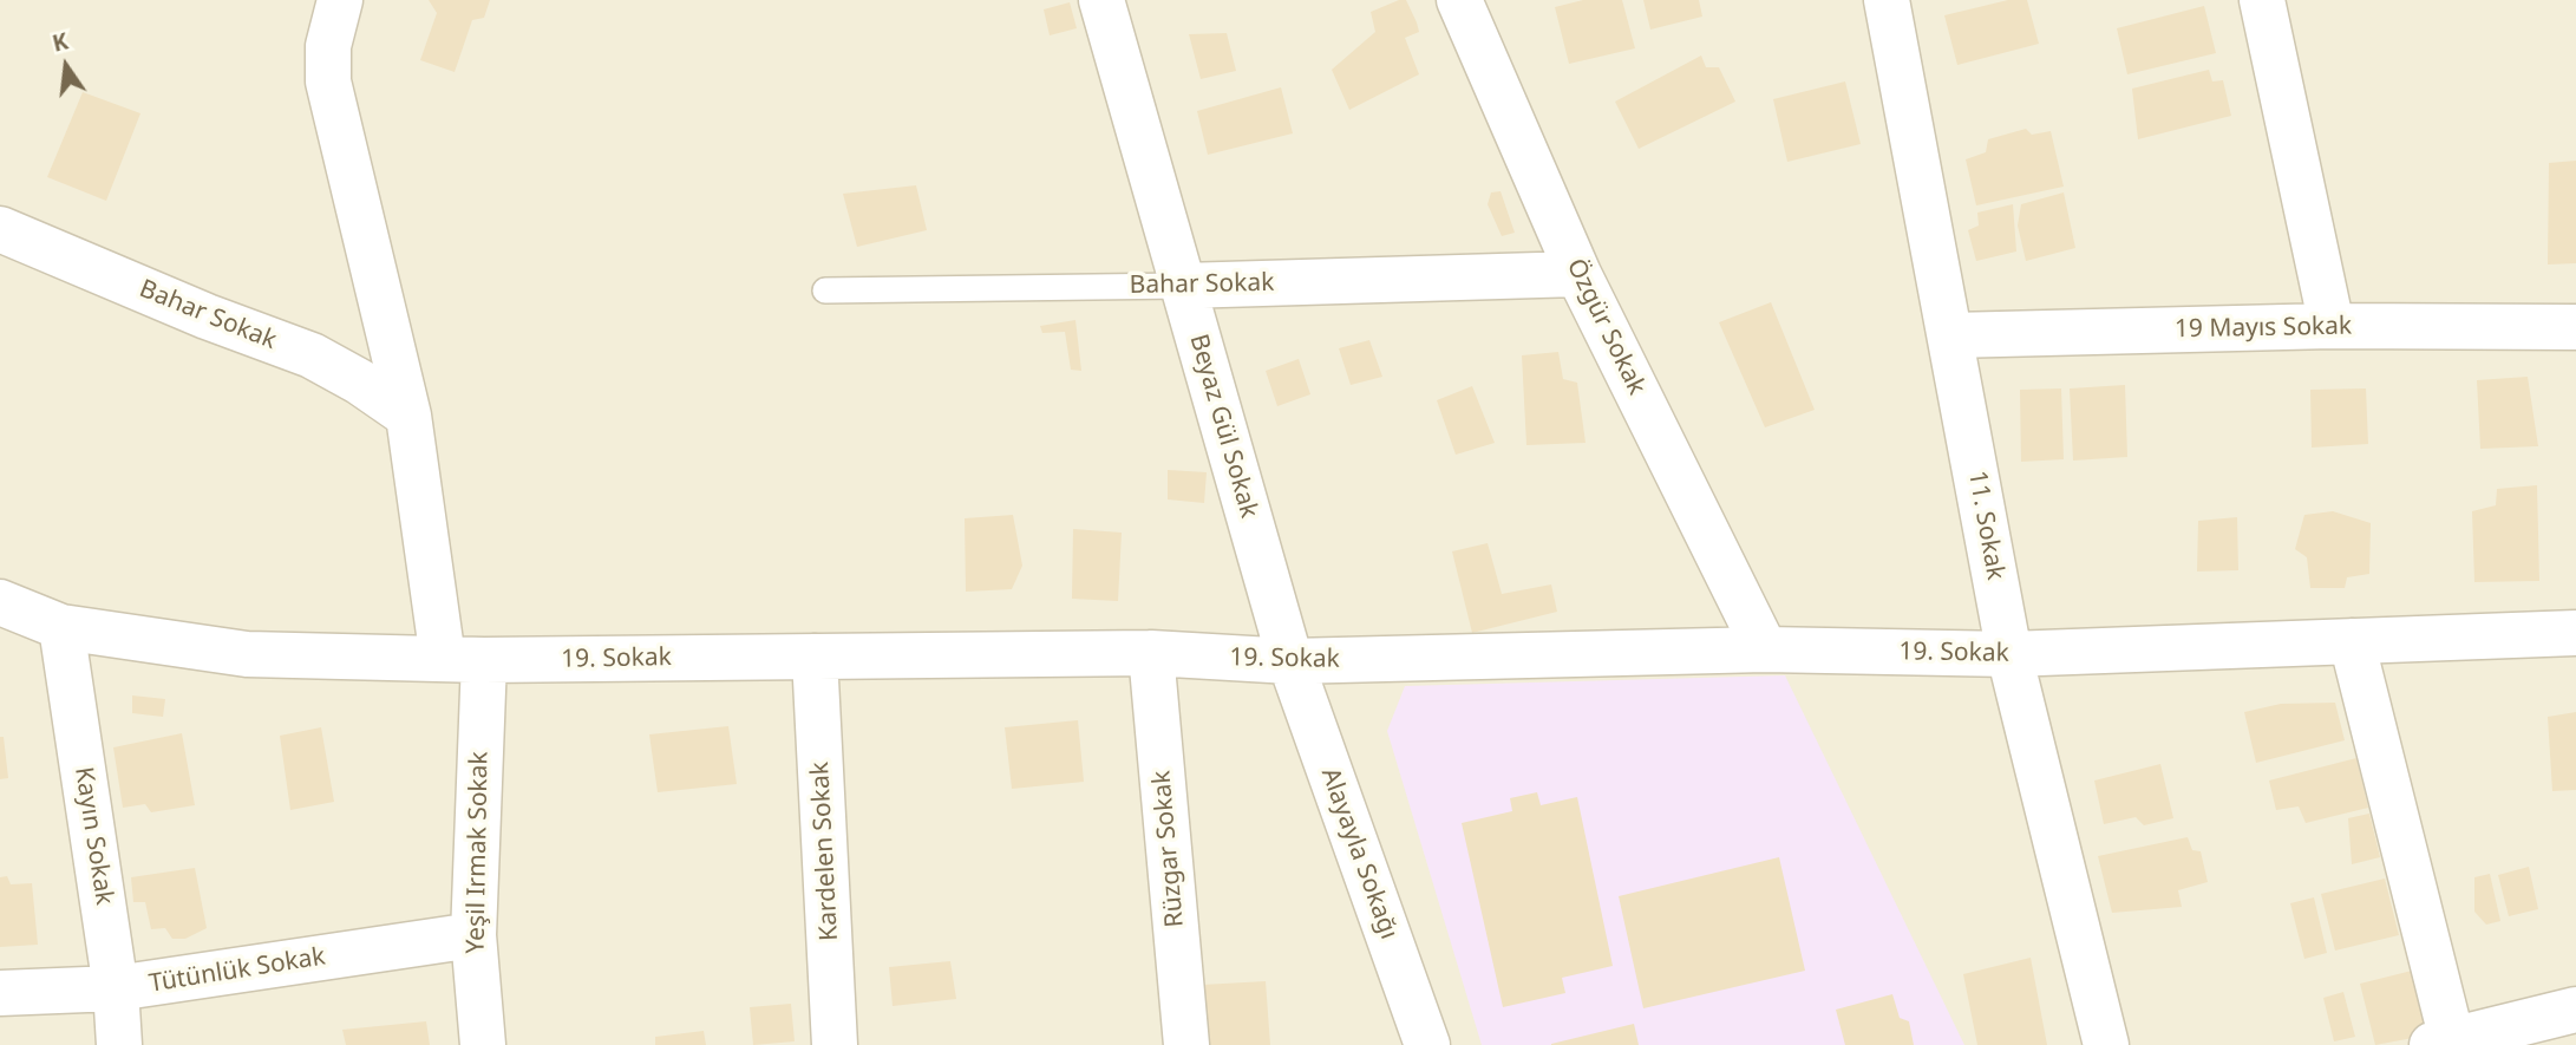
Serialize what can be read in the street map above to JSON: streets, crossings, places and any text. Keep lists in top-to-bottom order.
{
  "streets": {
    "street": [
      "Bahar Sokak",
      "Özgür Sokak",
      "19 Mayıs Sokak",
      "Beyaz Gül Sokak",
      "11. Sokak",
      "19. Sokak",
      "Kayın Sokak",
      "Rüzgar Sokak",
      "Kardelen Sokak",
      "Yeşil Irmak Sokak",
      "Alayayla Sokağı",
      "Tütünlük Sokak"
    ]
  },
  "crossings": [
    ["Bahar Sokak", "Özgür Sokak"],
    ["Bahar Sokak", "Beyaz Gül Sokak"],
    ["Bahar Sokak", "Yeşil Irmak Sokak"],
    ["Özgür Sokak", "19. Sokak"],
    ["19 Mayıs Sokak", "11. Sokak"],
    ["Beyaz Gül Sokak", "19. Sokak"],
    ["Beyaz Gül Sokak", "Alayayla Sokağı"],
    ["11. Sokak", "19. Sokak"],
    ["19. Sokak", "Kayın Sokak"],
    ["19. Sokak", "Rüzgar Sokak"],
    ["19. Sokak", "Kardelen Sokak"],
    ["19. Sokak", "Yeşil Irmak Sokak"],
    ["19. Sokak", "Alayayla Sokağı"],
    ["Kayın Sokak", "Tütünlük Sokak"],
    ["Yeşil Irmak Sokak", "Tütünlük Sokak"]
  ],
  "north": "top"
}
